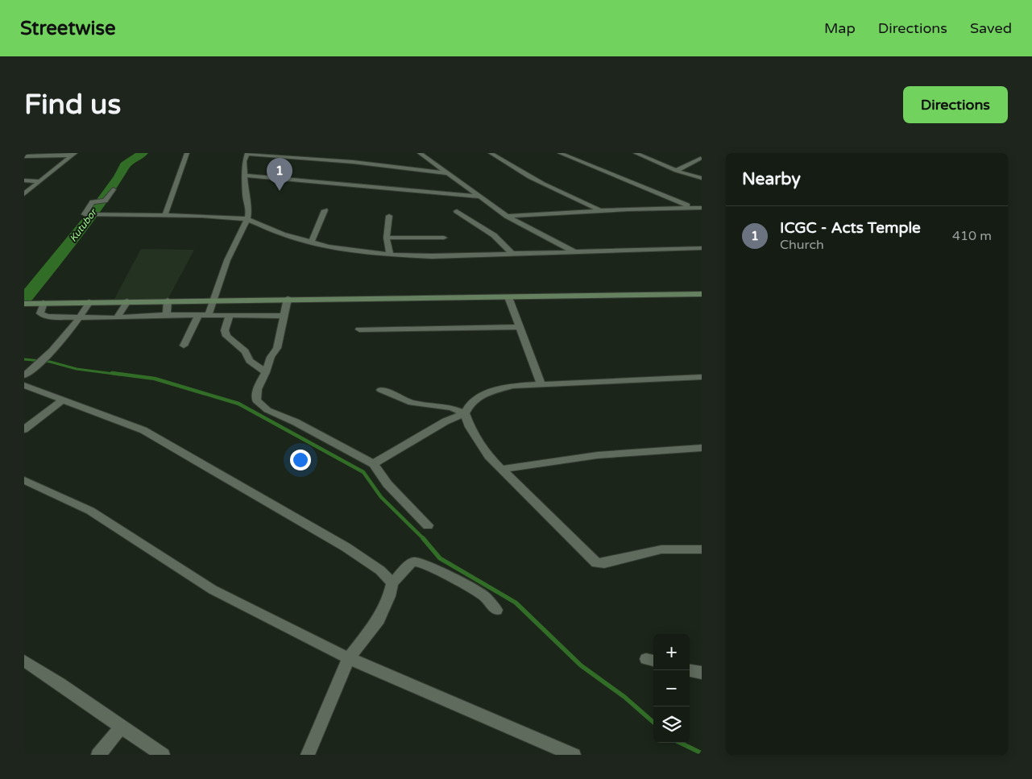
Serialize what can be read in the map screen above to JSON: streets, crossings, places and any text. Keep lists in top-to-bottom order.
{
  "water": ["Kutubor"],
  "page": {
    "header": "Streetwise",
    "nav": ["Map", "Directions", "Saved"],
    "buttons": "Directions",
    "title": "Find us",
    "heading": "Nearby",
    "pins": "1",
    "list": [
      {
        "mark": "1",
        "name": "ICGC - Acts Temple",
        "note": "Church",
        "value": "410 m"
      }
    ],
    "map_buttons": ["+", "−"]
  }
}
